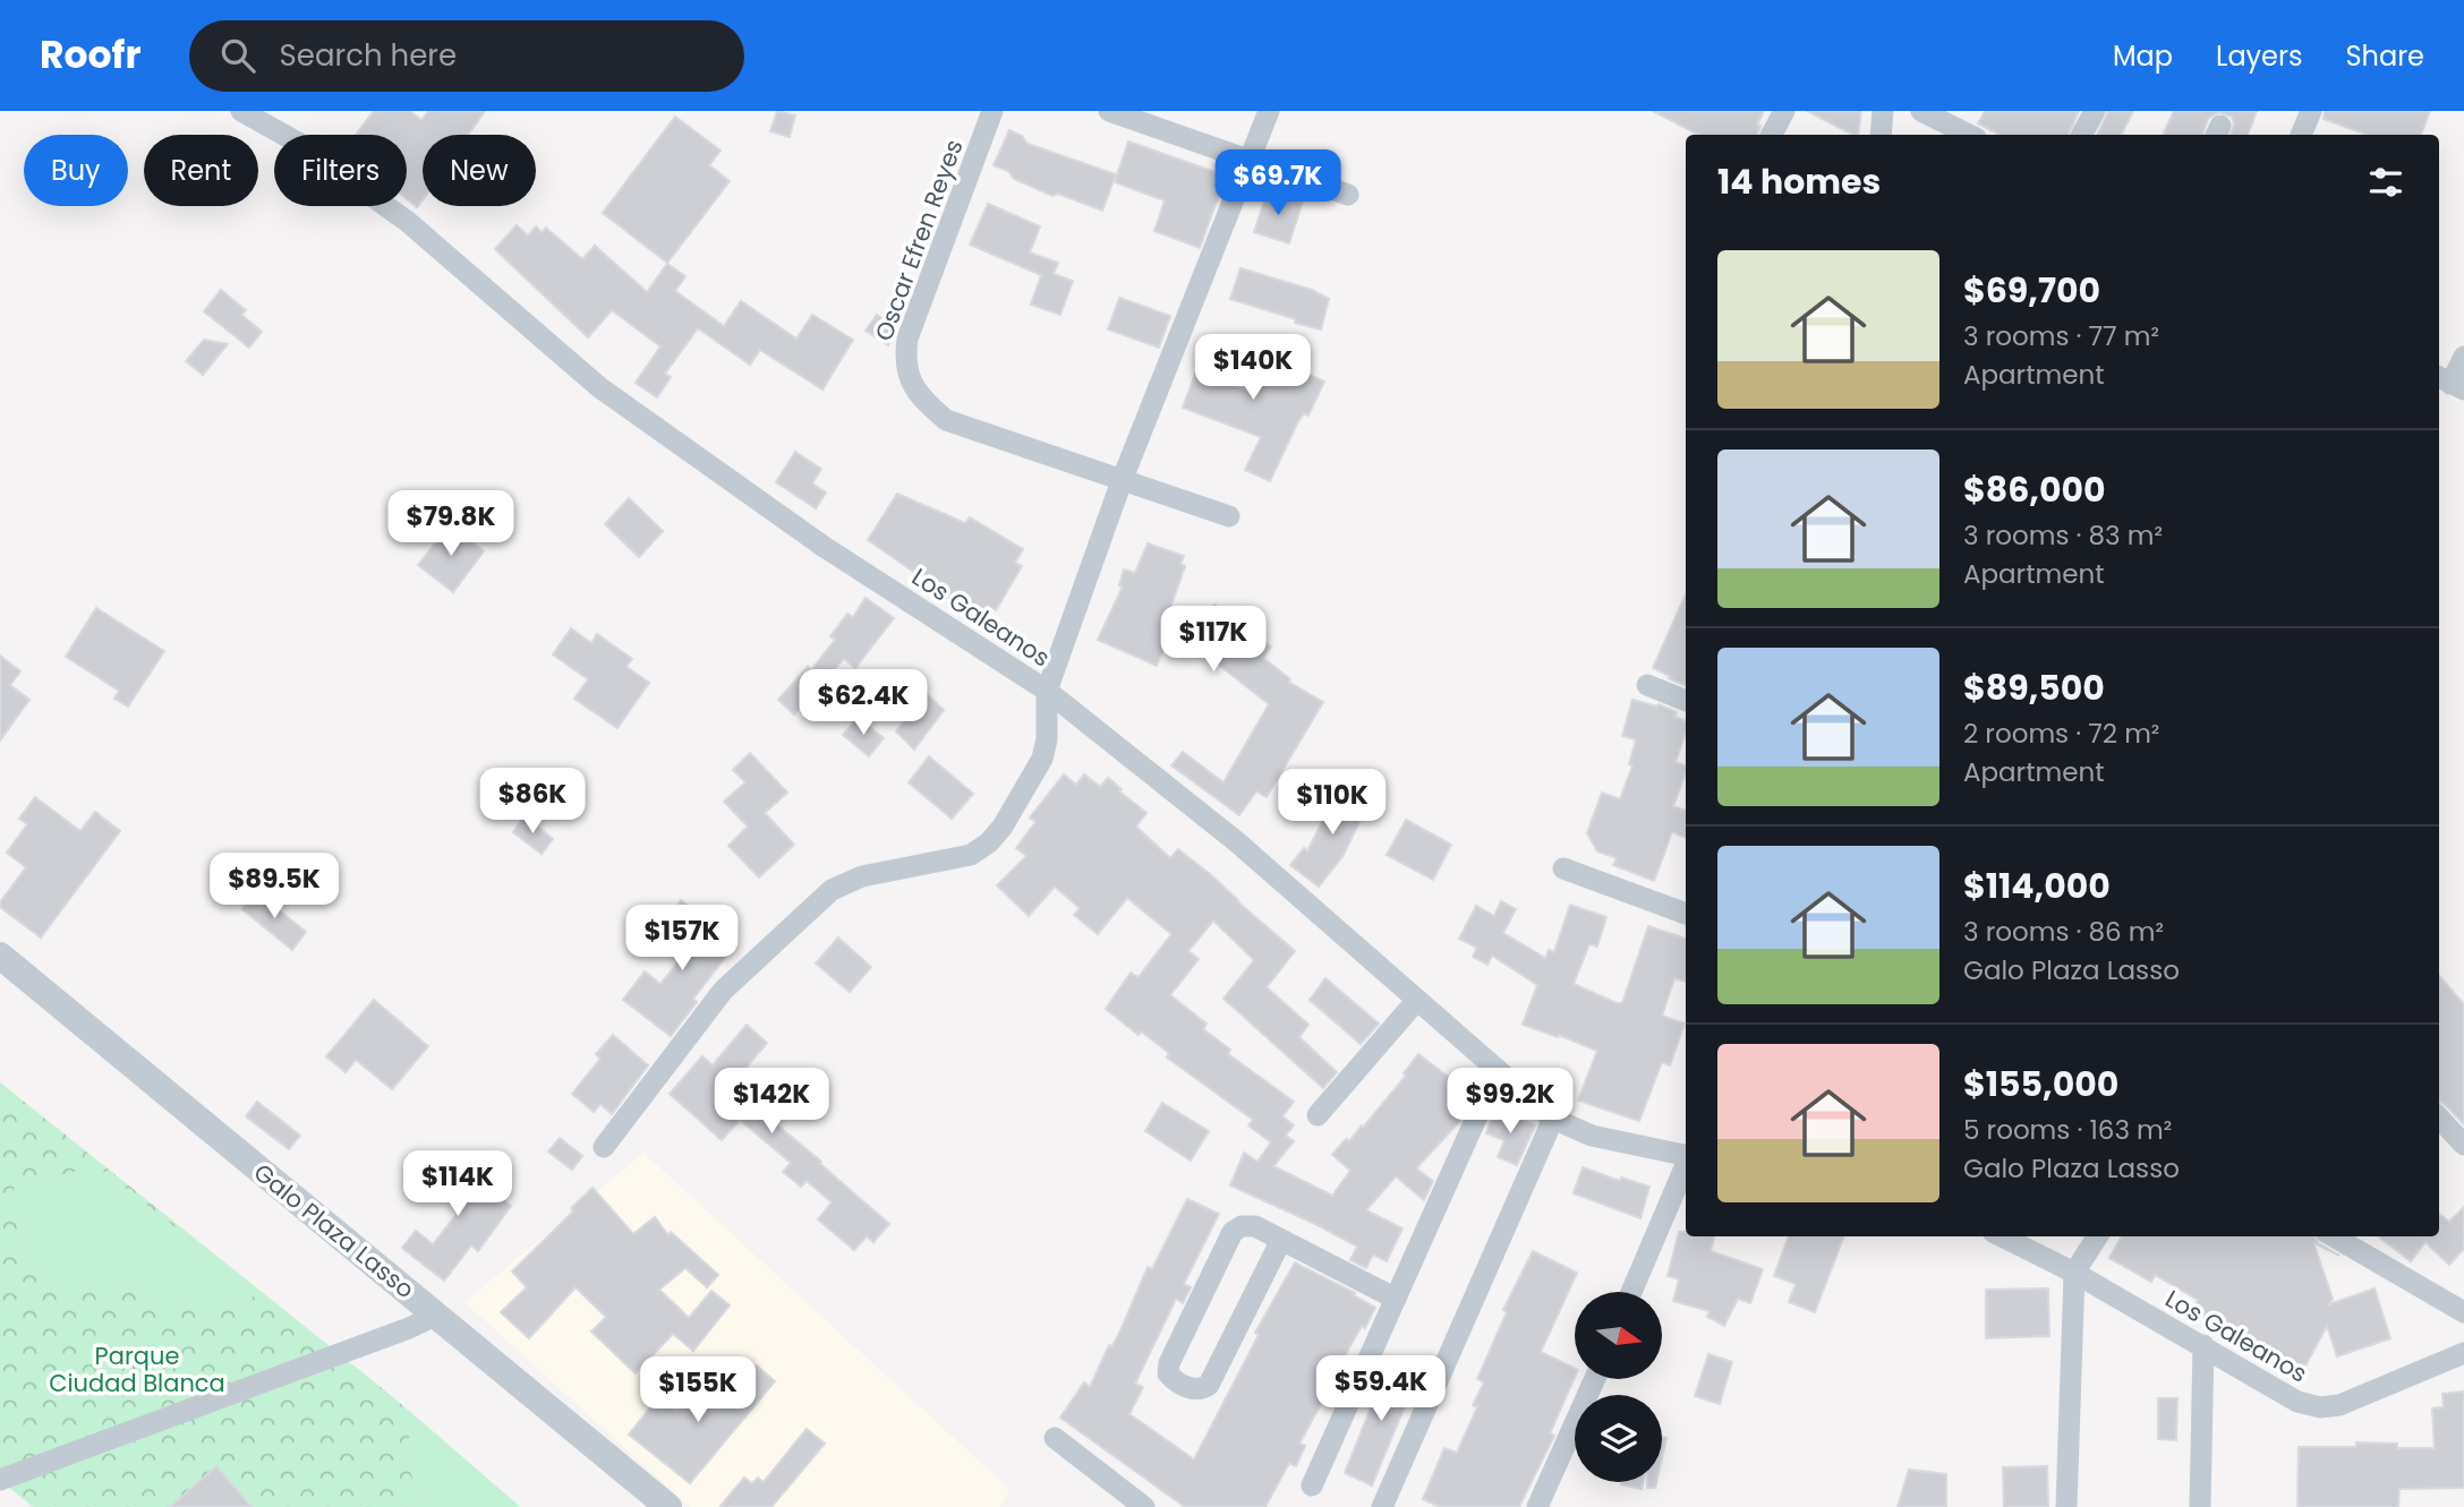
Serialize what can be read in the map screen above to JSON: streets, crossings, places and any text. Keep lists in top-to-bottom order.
{
  "streets": {
    "street": ["Oscar Efren Reyes", "Los Galeanos", "Galo Plaza Lasso"]
  },
  "parks": ["Parque Ciudad Blanca"],
  "north": "right",
  "page": {
    "header": "Roofr",
    "search": "Search here",
    "nav": ["Map", "Layers", "Share"],
    "chip": [
      "Buy",
      "Rent",
      "Filters",
      "New"
    ],
    "heading": "14 homes",
    "price": [
      "$69.7K",
      "$140K",
      "$79.8K",
      "$117K",
      "$62.4K",
      "$86K",
      "$110K",
      "$89.5K",
      "$157K",
      "$142K",
      "$99.2K",
      "$114K",
      "$59.4K",
      "$155K"
    ],
    "list": [
      {
        "name": "$69,700",
        "note": "3 rooms · 77 m² · Apartment"
      },
      {
        "name": "$86,000",
        "note": "3 rooms · 83 m² · Apartment"
      },
      {
        "name": "$89,500",
        "note": "2 rooms · 72 m² · Apartment"
      },
      {
        "name": "$114,000",
        "note": "3 rooms · 86 m² · Galo Plaza Lasso"
      },
      {
        "name": "$155,000",
        "note": "5 rooms · 163 m² · Galo Plaza Lasso"
      }
    ]
  }
}
